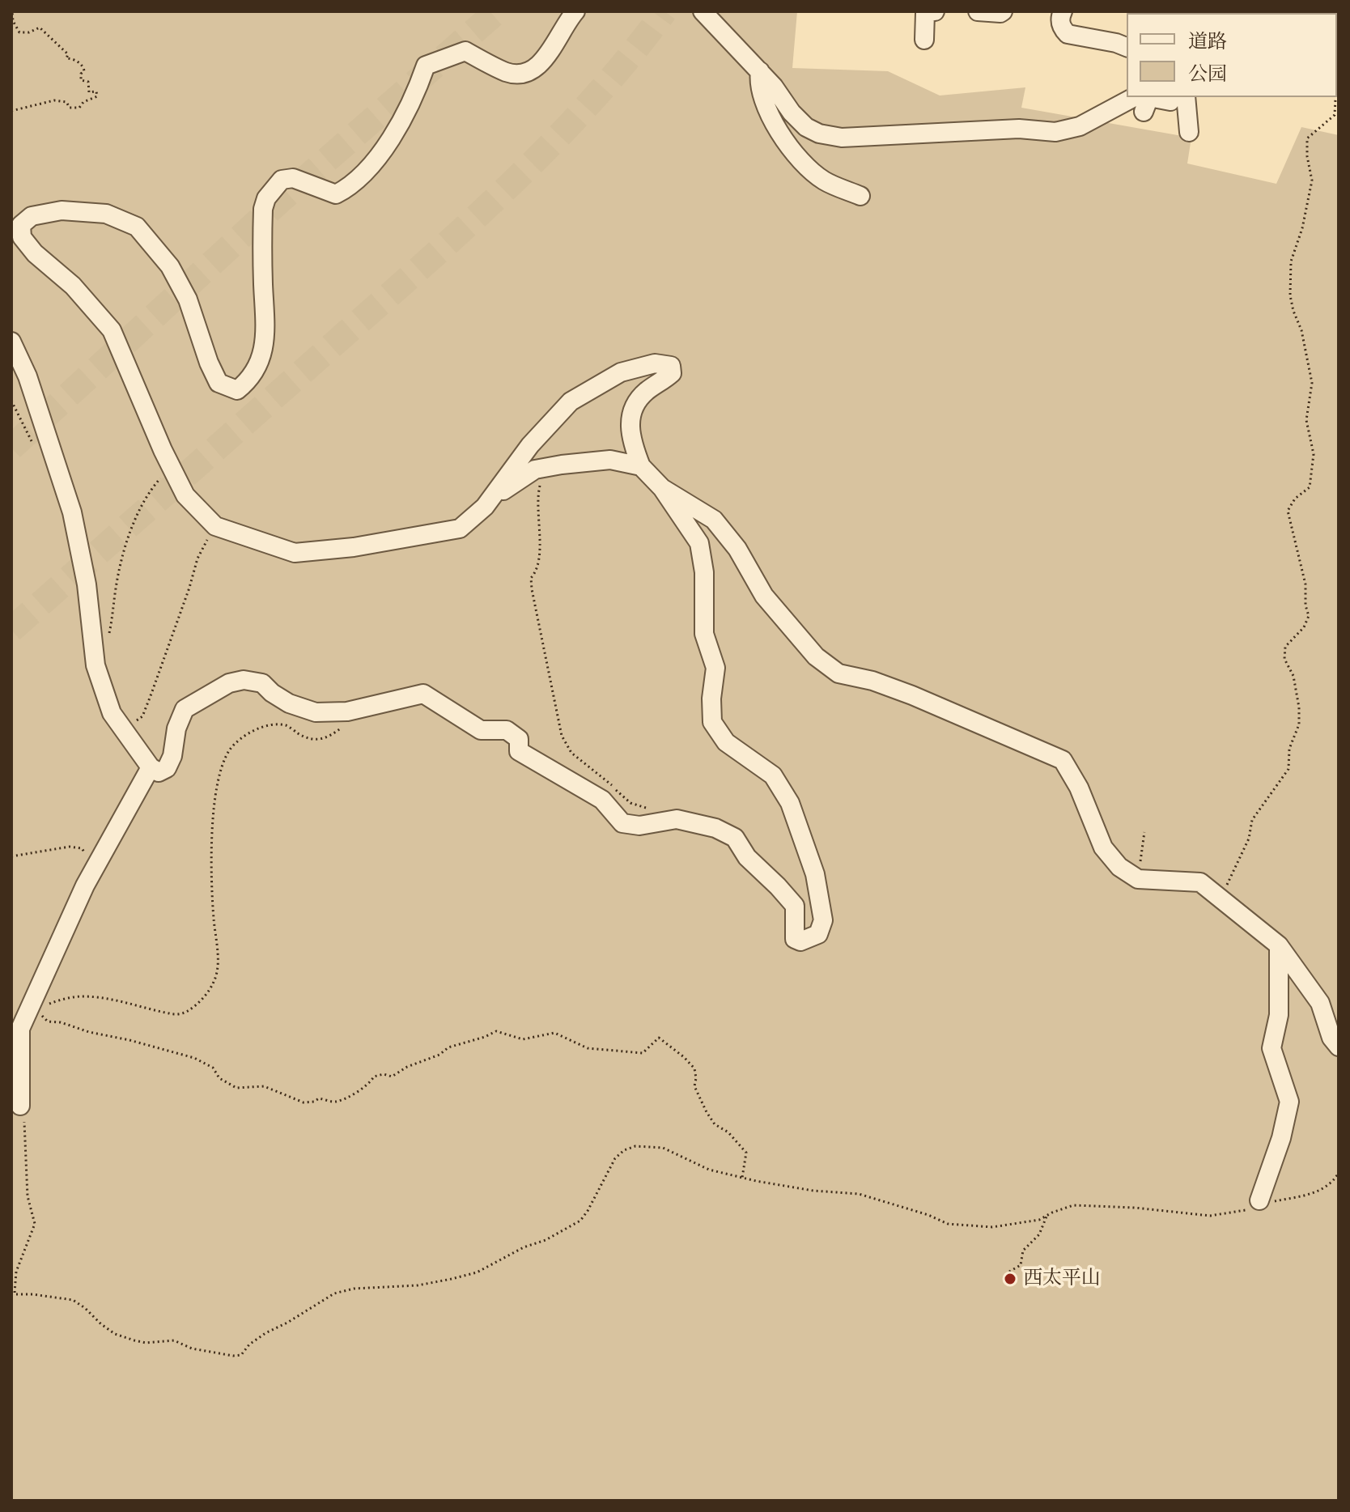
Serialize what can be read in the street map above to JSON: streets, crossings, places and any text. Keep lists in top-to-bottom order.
{
  "places": ["西太平山"],
  "legend": ["道路", "公园"]
}
